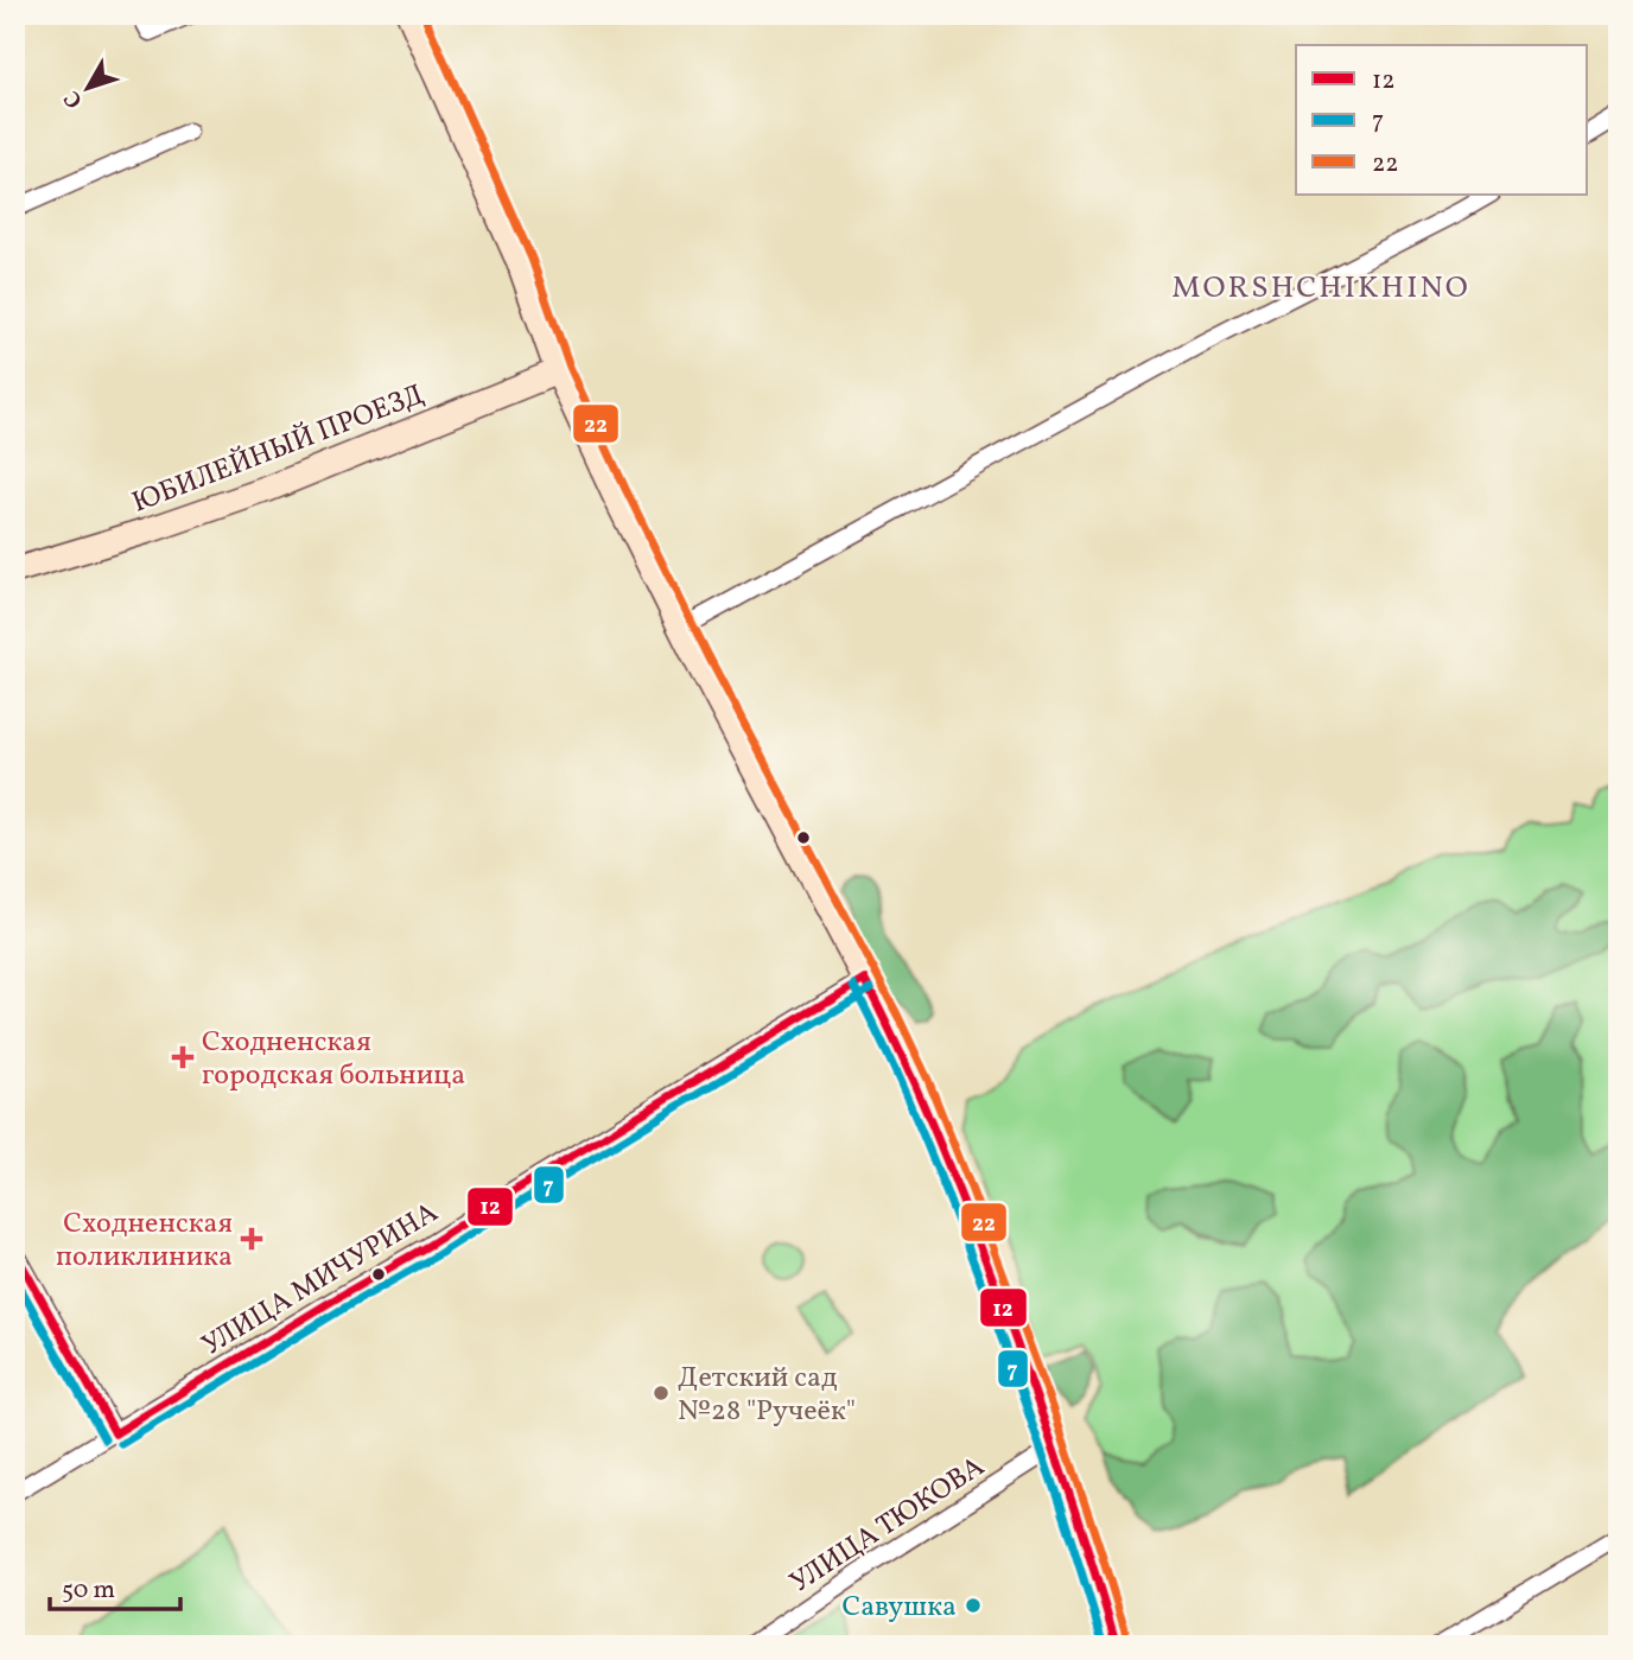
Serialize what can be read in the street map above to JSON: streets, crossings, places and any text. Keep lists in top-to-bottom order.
{
  "streets": {
    "street": ["ЮБИЛЕЙНЫЙ ПРОЕЗД", "УЛИЦА МИЧУРИНА", "УЛИЦА ТЮКОВА"]
  },
  "districts": ["MORSHCHIKHINO"],
  "places": {
    "health": ["Сходненская городская больница", "Сходненская поликлиника"],
    "other": ["Детский сад №28 \"Ручеёк\"", "Савушка"]
  },
  "lines": ["transit line 22", "transit line 12", "transit line 7"],
  "legend": ["12", "7", "22"],
  "scale_bar": "50 m",
  "north": "bottom left"
}
